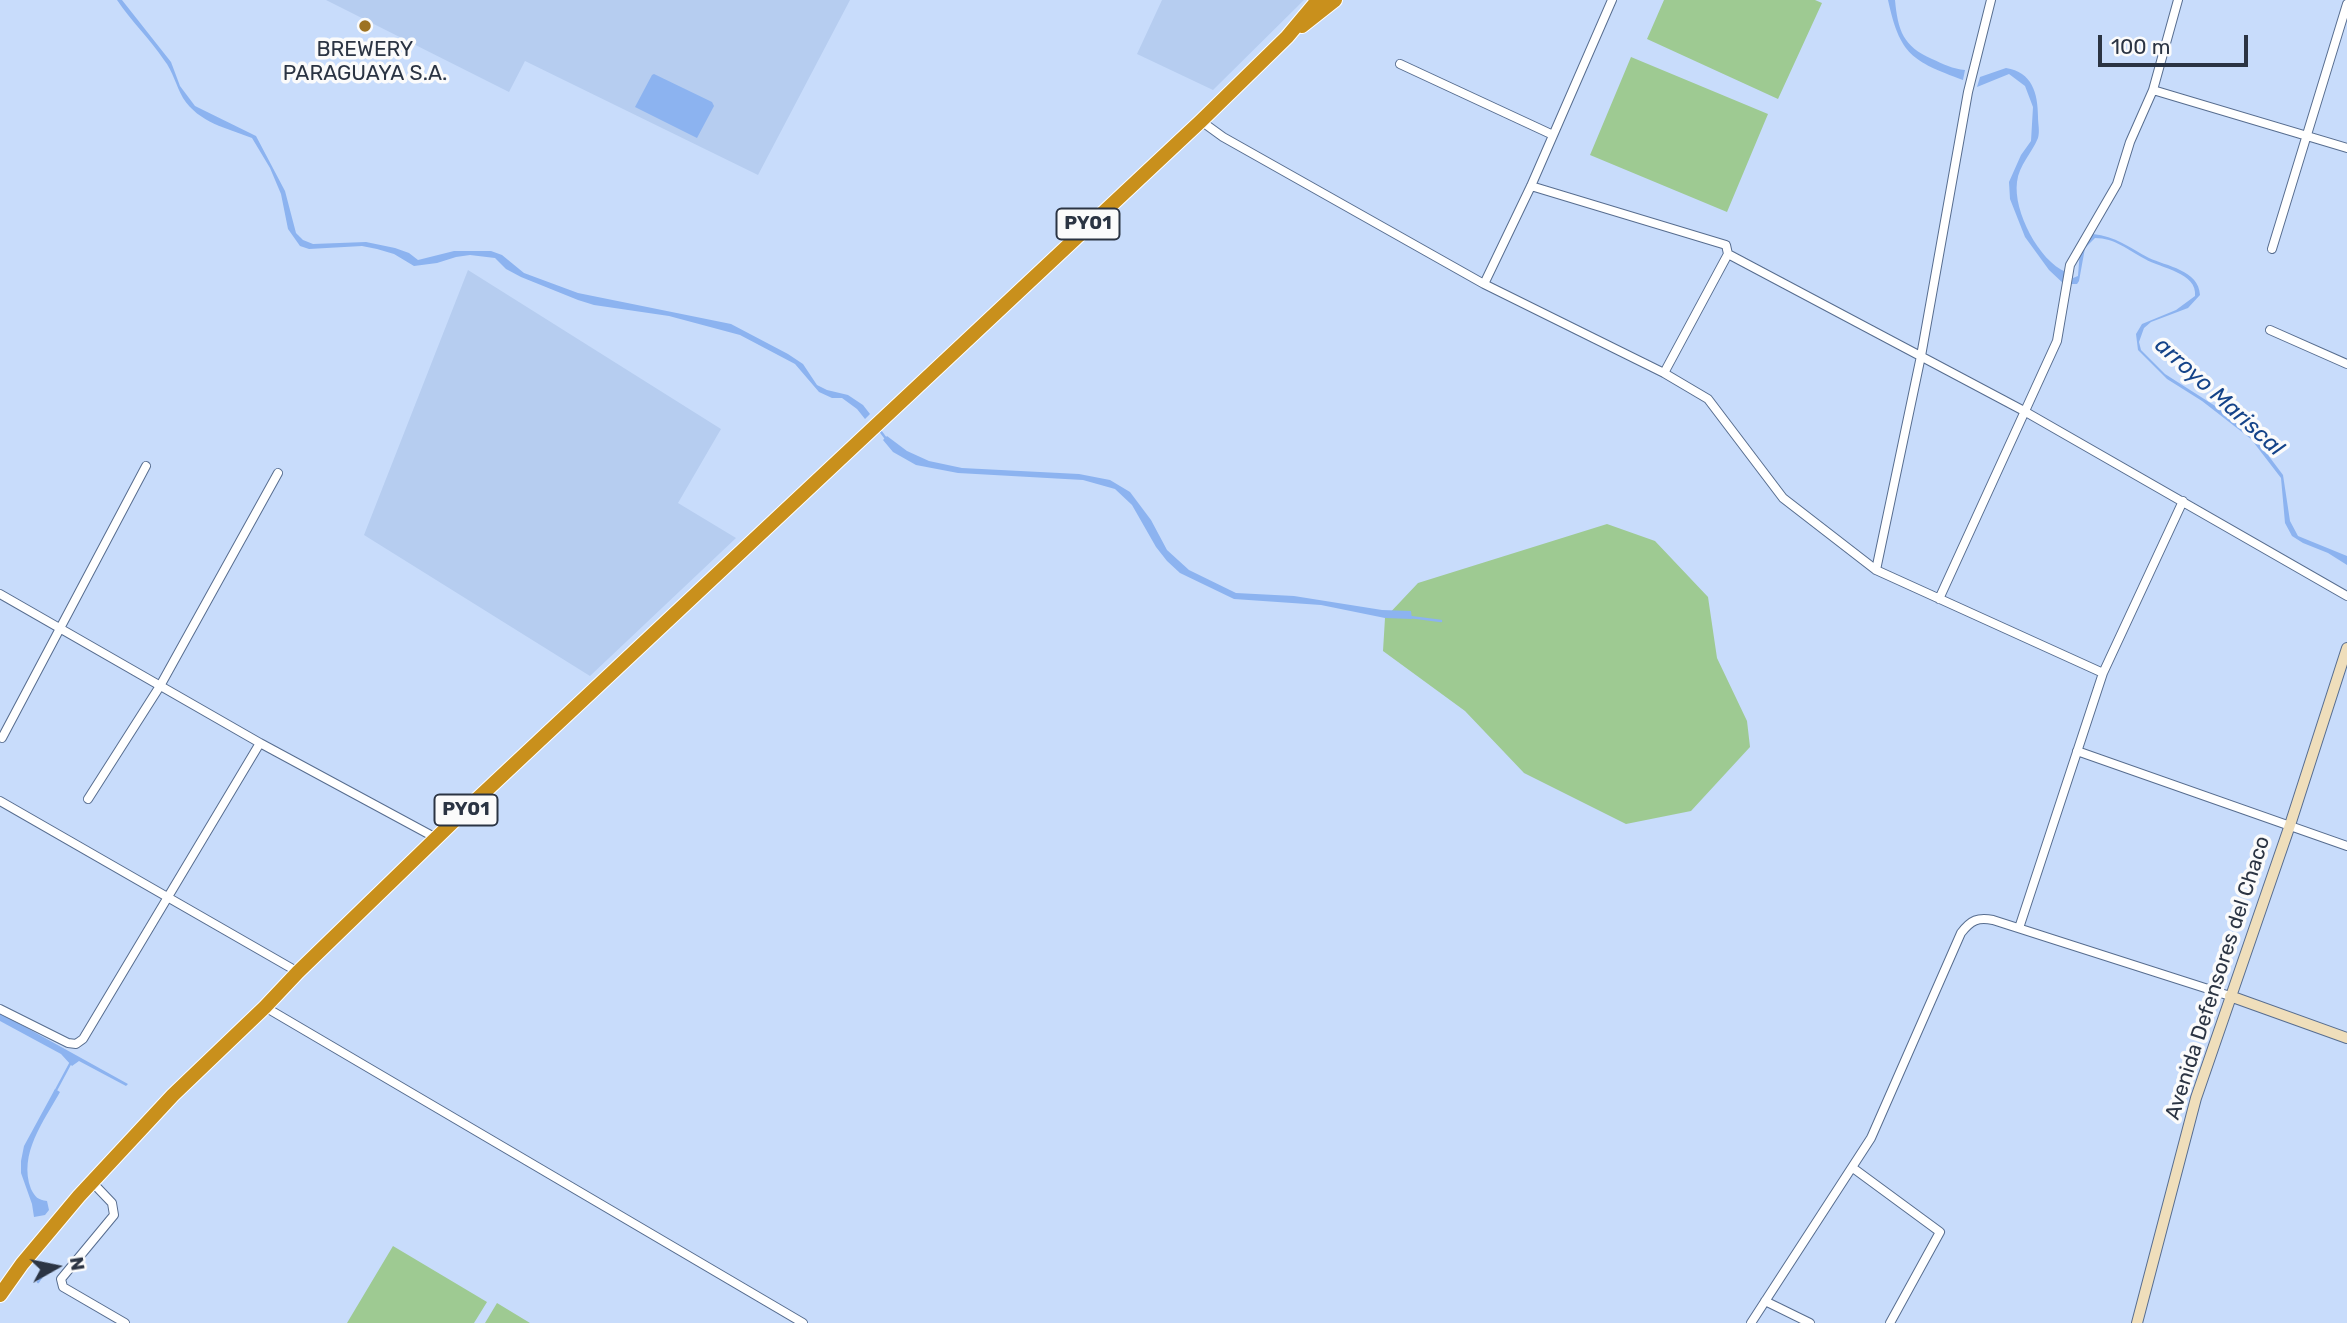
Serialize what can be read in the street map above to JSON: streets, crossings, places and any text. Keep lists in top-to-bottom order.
{
  "streets": {
    "highway": ["PY01"],
    "main road": ["Avenida Defensores del Chaco"]
  },
  "water": ["arroyo Mariscal"],
  "places": ["BREWERY PARAGUAYA S.A."],
  "scale_bar": "100 m",
  "north": "right"
}
